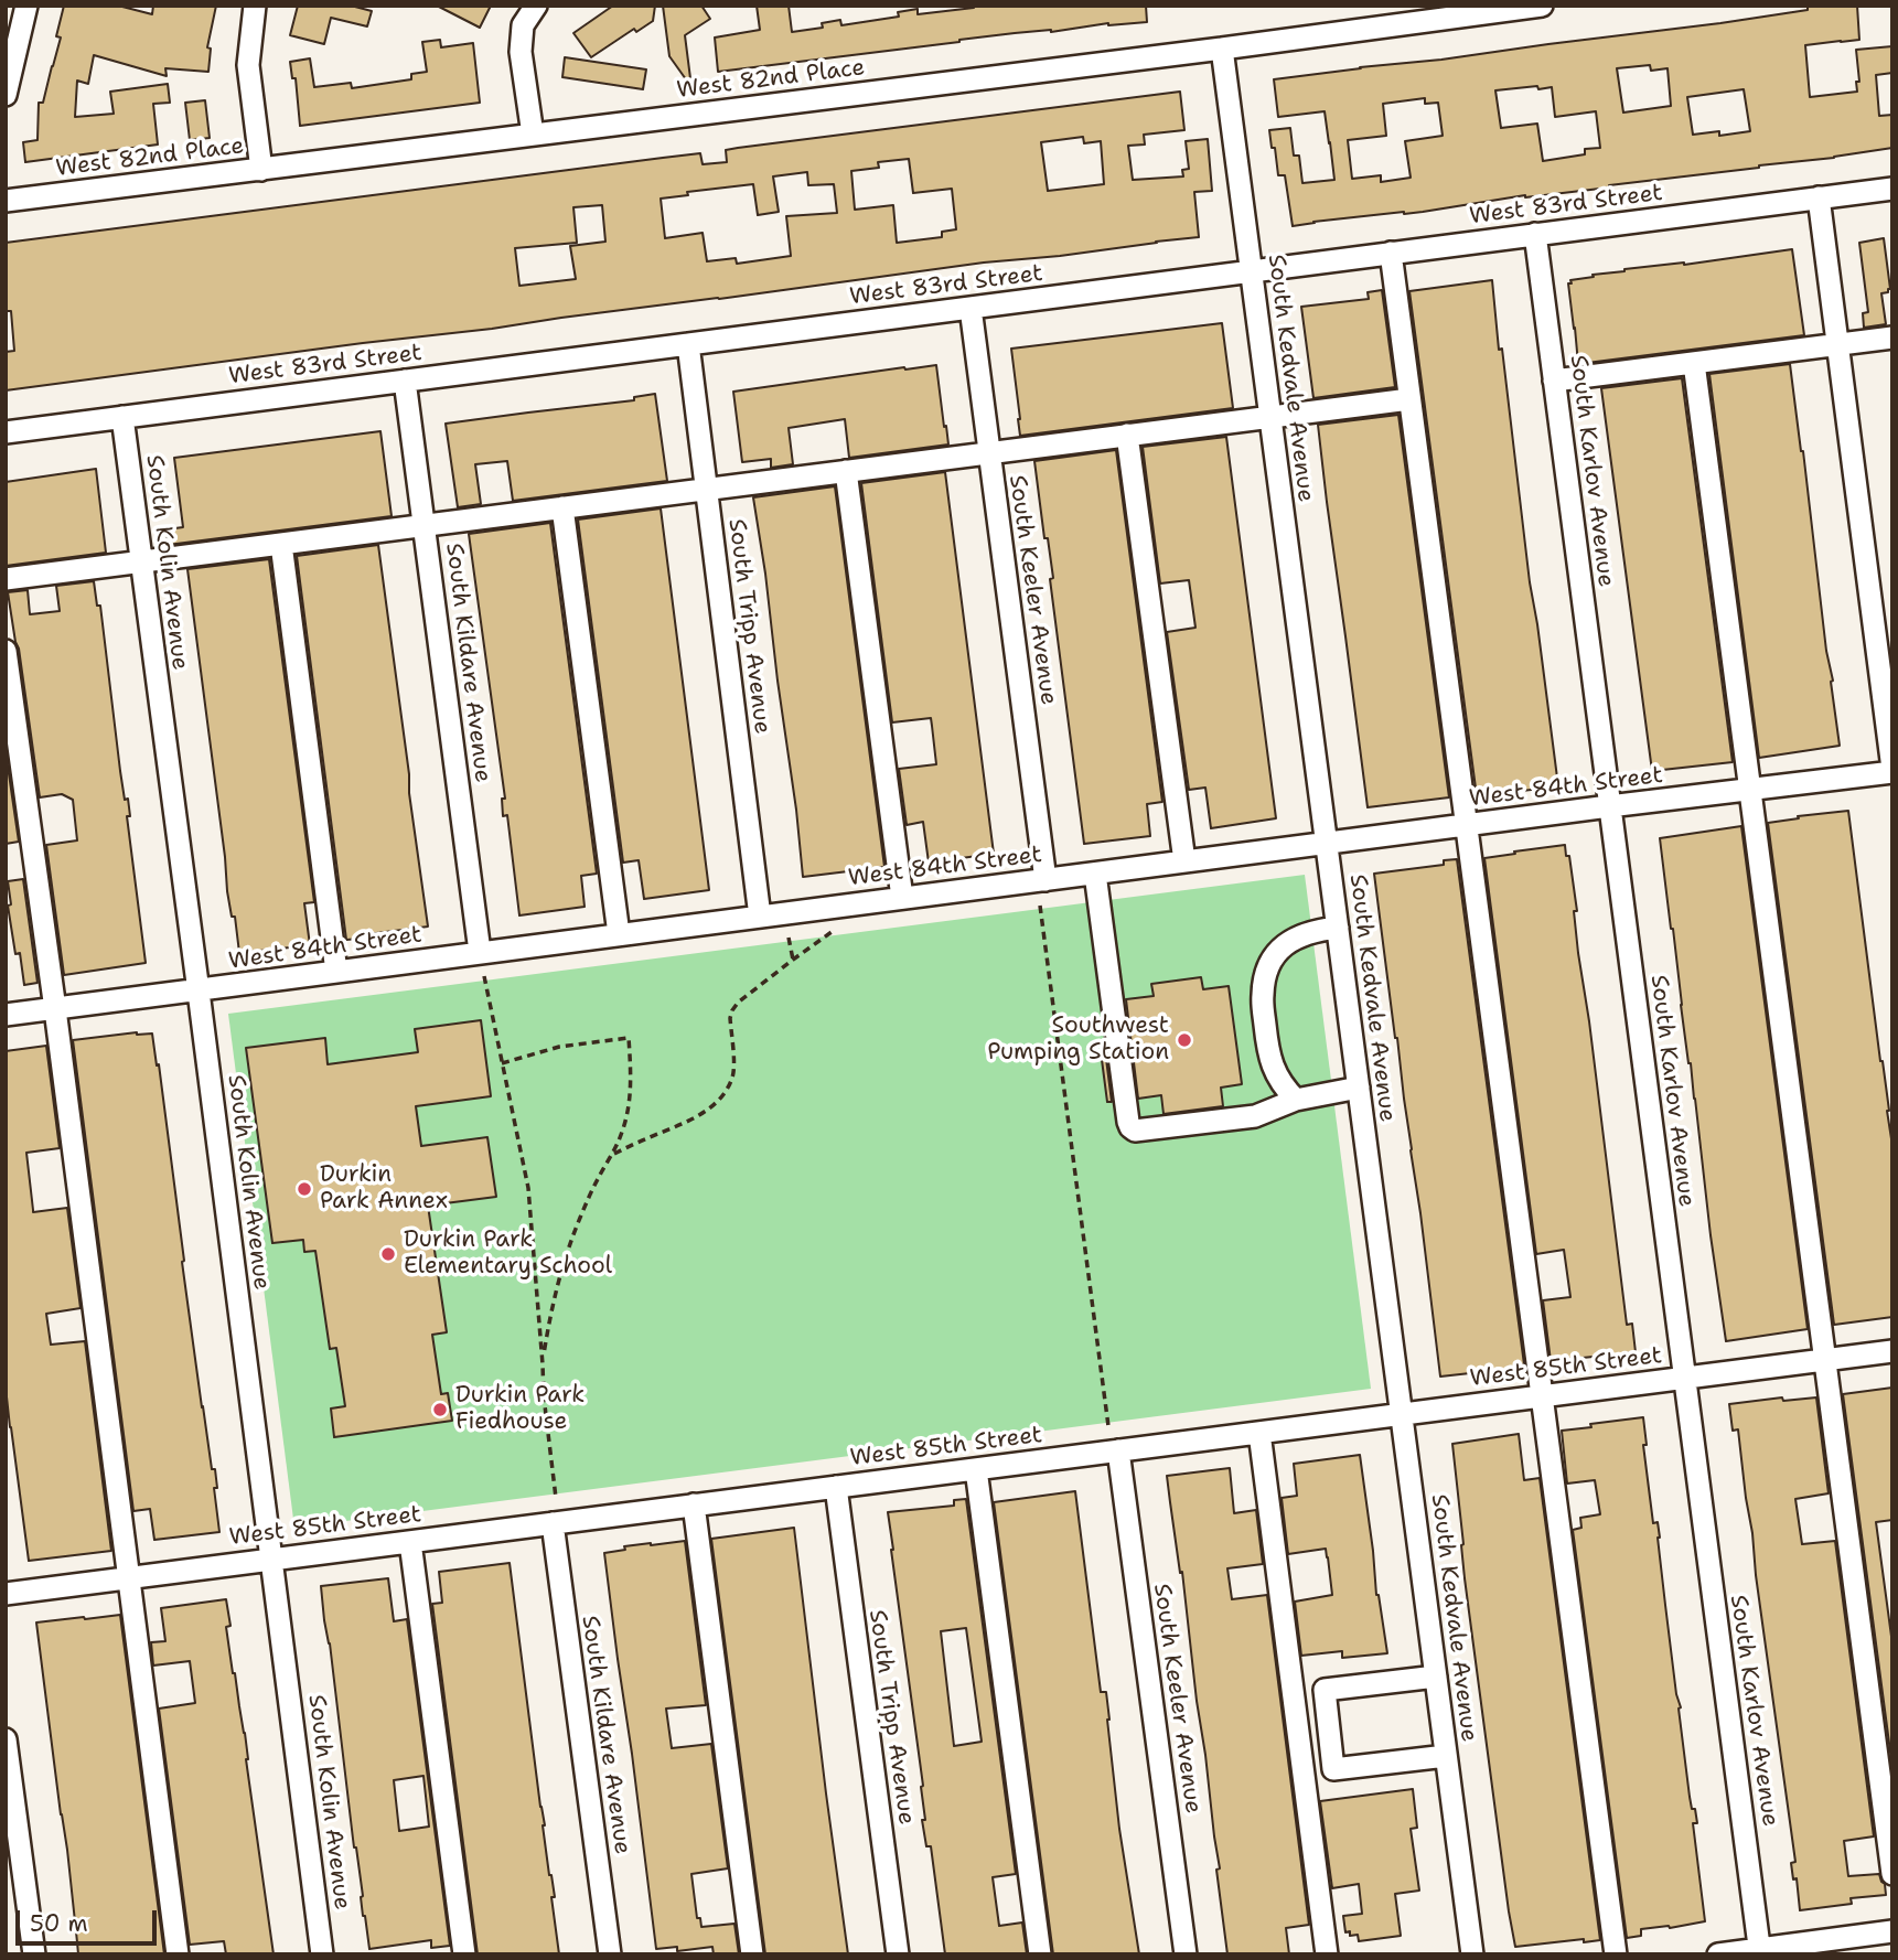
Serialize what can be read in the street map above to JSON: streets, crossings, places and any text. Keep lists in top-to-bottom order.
{
  "streets": {
    "street": [
      "West 82nd Place",
      "West 83rd Street",
      "South Kedvale Avenue",
      "South Karlov Avenue",
      "South Kolin Avenue",
      "South Keeler Avenue",
      "South Tripp Avenue",
      "South Kildare Avenue",
      "West 84th Street",
      "West 85th Street"
    ]
  },
  "crossings": [
    ["West 82nd Place", "South Kedvale Avenue"],
    ["West 83rd Street", "South Kedvale Avenue"],
    ["West 83rd Street", "South Karlov Avenue"],
    ["West 83rd Street", "South Kolin Avenue"],
    ["West 83rd Street", "South Keeler Avenue"],
    ["West 83rd Street", "South Tripp Avenue"],
    ["West 83rd Street", "South Kildare Avenue"],
    ["South Kedvale Avenue", "West 84th Street"],
    ["South Kedvale Avenue", "West 85th Street"],
    ["South Karlov Avenue", "West 84th Street"],
    ["South Karlov Avenue", "West 85th Street"],
    ["South Kolin Avenue", "West 84th Street"],
    ["South Kolin Avenue", "West 85th Street"],
    ["South Keeler Avenue", "West 84th Street"],
    ["South Keeler Avenue", "West 85th Street"],
    ["South Tripp Avenue", "West 84th Street"],
    ["South Tripp Avenue", "West 85th Street"],
    ["South Kildare Avenue", "West 84th Street"],
    ["South Kildare Avenue", "West 85th Street"]
  ],
  "places": [
    "Southwest Pumping Station",
    "Durkin Park Annex",
    "Durkin Park Elementary School",
    "Durkin Park Fiedhouse"
  ],
  "scale_bar": "50 m"
}
